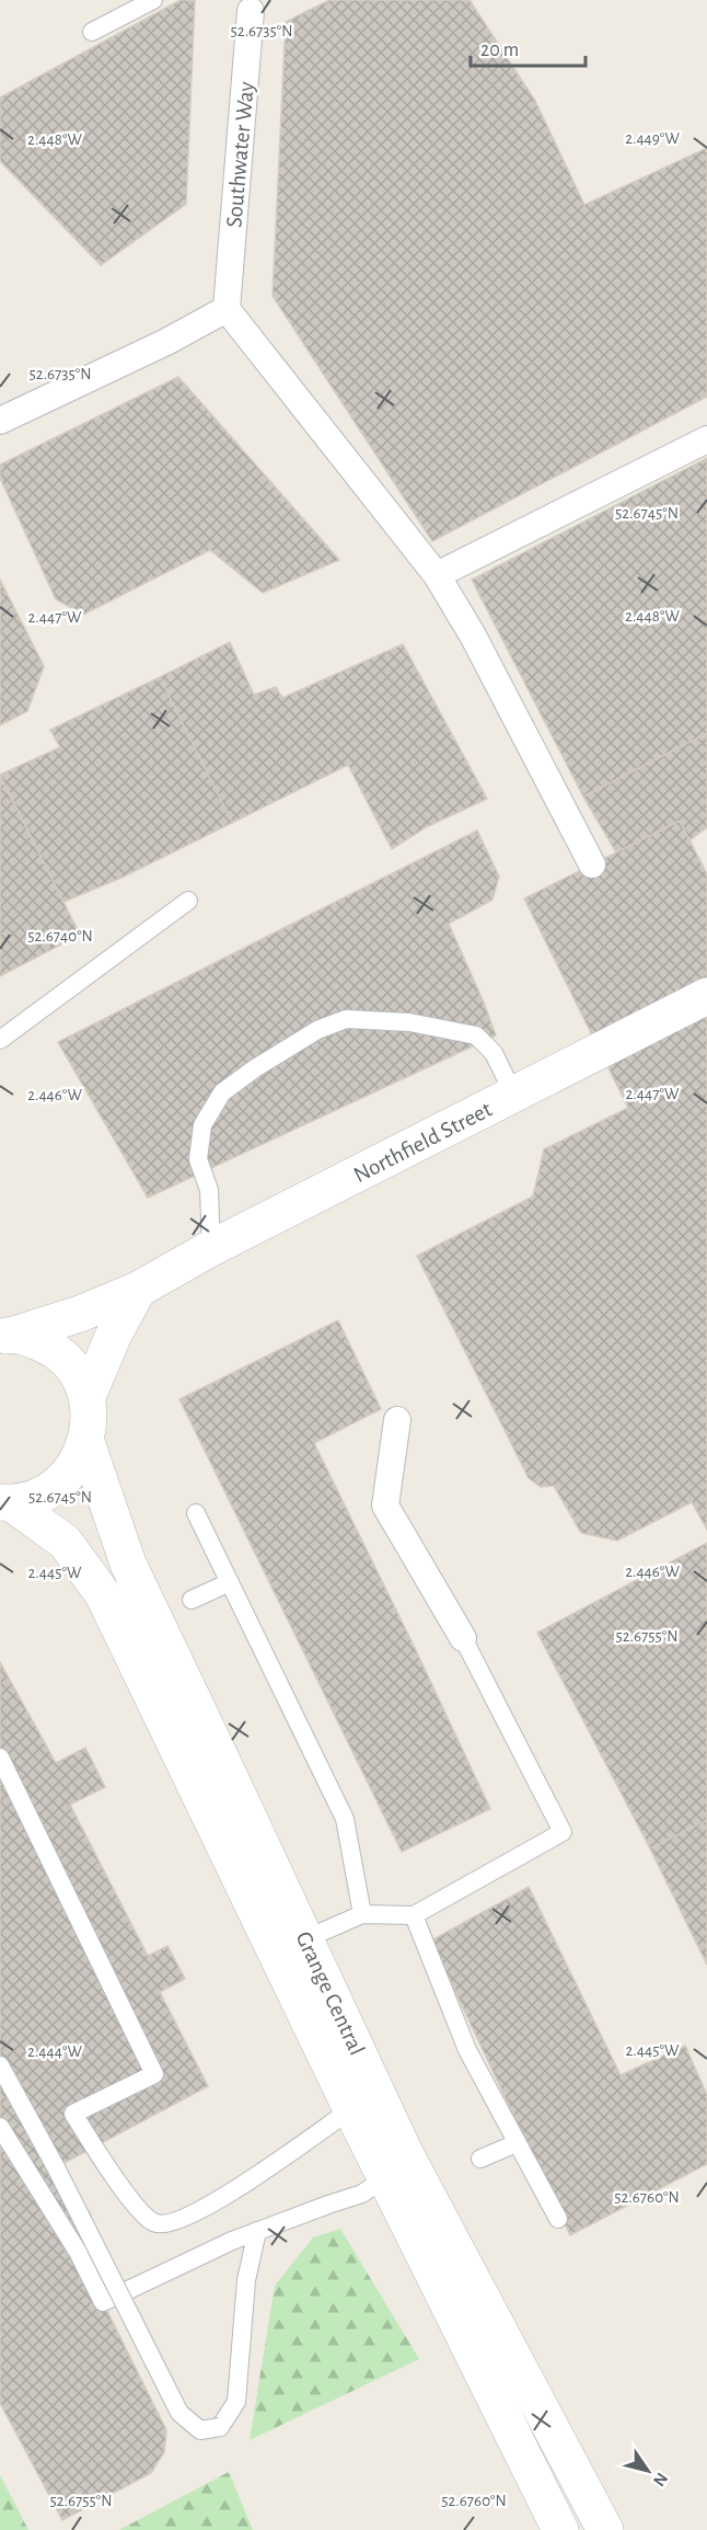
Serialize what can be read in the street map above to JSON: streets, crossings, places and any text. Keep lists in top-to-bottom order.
{
  "streets": {
    "street": ["Southwater Way", "Northfield Street", "Grange Central"]
  },
  "scale_bar": "20 m",
  "north": "bottom right",
  "coordinates": [
    "52.6735°N",
    "2.449°W",
    "2.448°W",
    "52.6745°N",
    "2.447°W",
    "52.6740°N",
    "2.446°W",
    "2.445°W",
    "52.6755°N",
    "2.444°W",
    "52.6760°N"
  ]
}
